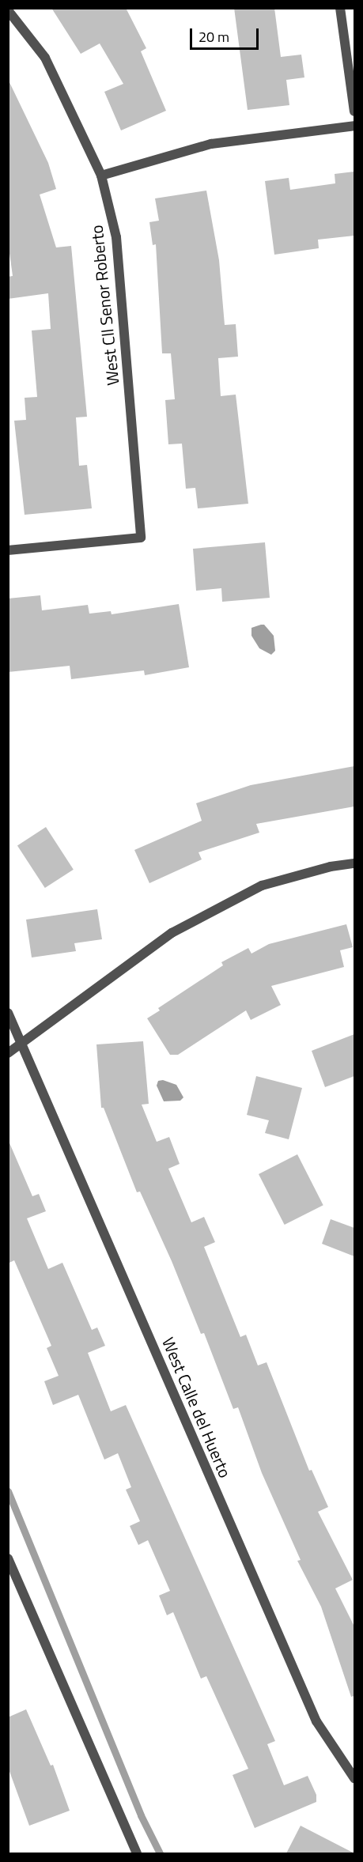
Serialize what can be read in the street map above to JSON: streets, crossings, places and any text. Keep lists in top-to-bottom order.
{
  "streets": {
    "street": ["West Cll Senor Roberto", "West Calle del Huerto"]
  },
  "scale_bar": "20 m"
}
